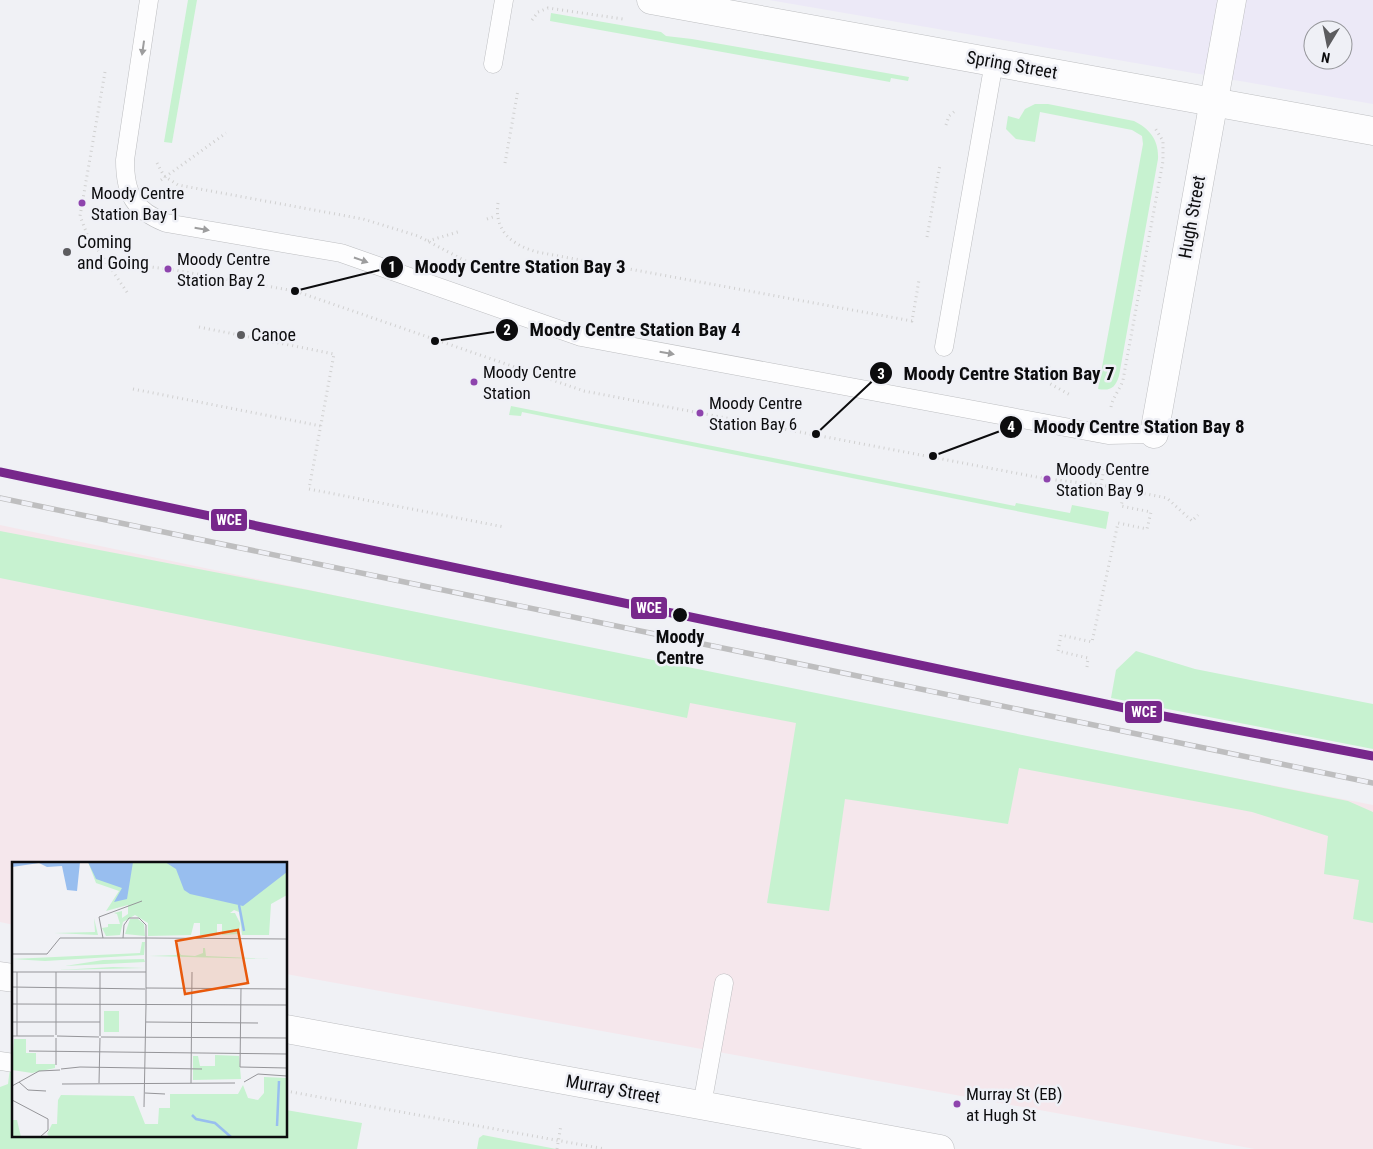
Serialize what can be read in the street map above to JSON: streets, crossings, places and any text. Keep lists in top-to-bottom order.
{
  "streets": {
    "street": ["Spring Street", "Hugh Street", "Murray Street"]
  },
  "crossings": [
    ["Spring Street", "Hugh Street"]
  ],
  "places": [
    "Moody Centre Station Bay 1",
    "Coming and Going",
    "Moody Centre Station Bay 2",
    "Moody Centre Station Bay 3",
    "Canoe",
    "Moody Centre Station Bay 4",
    "Moody Centre Station",
    "Moody Centre Station Bay 6",
    "Moody Centre Station Bay 7",
    "Moody Centre Station Bay 8",
    "Moody Centre Station Bay 9",
    "Moody Centre",
    "Murray St (EB) at Hugh St"
  ],
  "lines": ["transit line WCE"],
  "north": "bottom"
}
